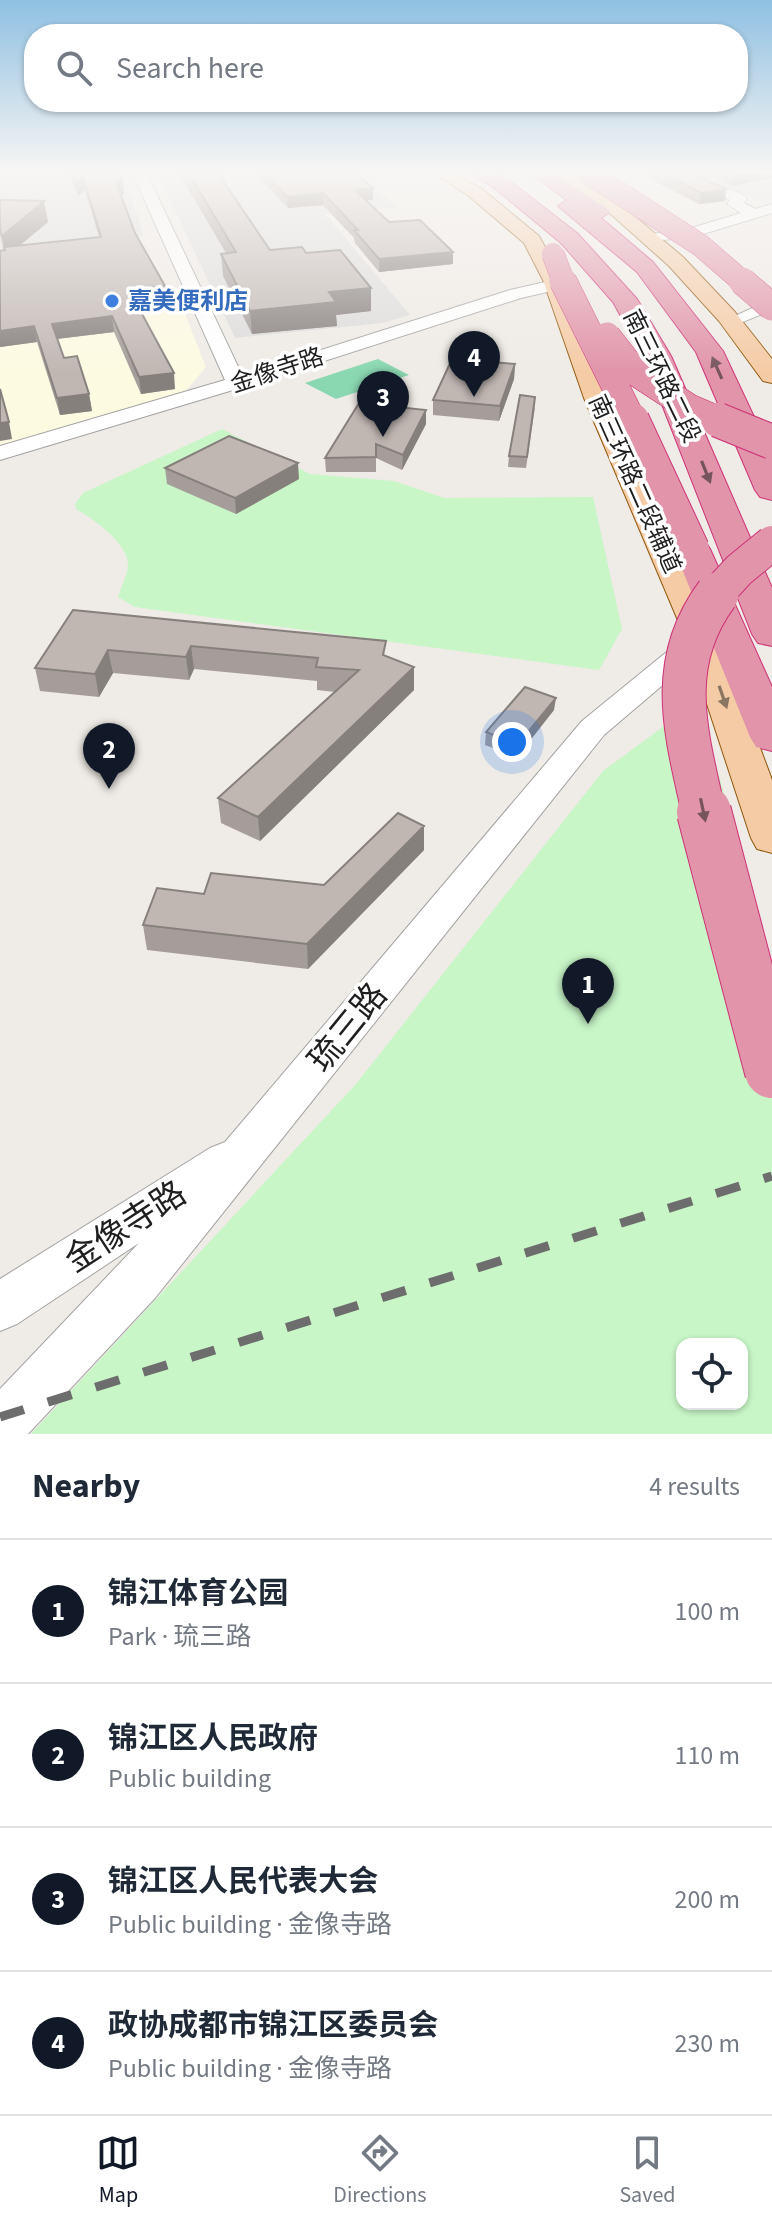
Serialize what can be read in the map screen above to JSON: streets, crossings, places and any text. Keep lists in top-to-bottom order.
{
  "streets": {
    "highway": ["南三环路二段"],
    "main road": ["南三环路二段辅道"],
    "street": ["金像寺路", "琉三路"]
  },
  "crossings": [
    ["金像寺路", "南三环路二段辅道"],
    ["金像寺路", "琉三路"],
    ["南三环路二段辅道", "琉三路"]
  ],
  "places": ["嘉美便利店"],
  "page": {
    "search": "Search here",
    "pins": [
      "4",
      "3",
      "2",
      "1"
    ],
    "heading": ["Nearby", "4 results"],
    "list": [
      {
        "mark": "1",
        "name": "锦江体育公园",
        "note": "Park · 琉三路",
        "value": "100 m"
      },
      {
        "mark": "2",
        "name": "锦江区人民政府",
        "note": "Public building",
        "value": "110 m"
      },
      {
        "mark": "3",
        "name": "锦江区人民代表大会",
        "note": "Public building · 金像寺路",
        "value": "200 m"
      },
      {
        "mark": "4",
        "name": "政协成都市锦江区委员会",
        "note": "Public building · 金像寺路",
        "value": "230 m"
      }
    ],
    "nav": ["Map", "Directions", "Saved"]
  }
}
